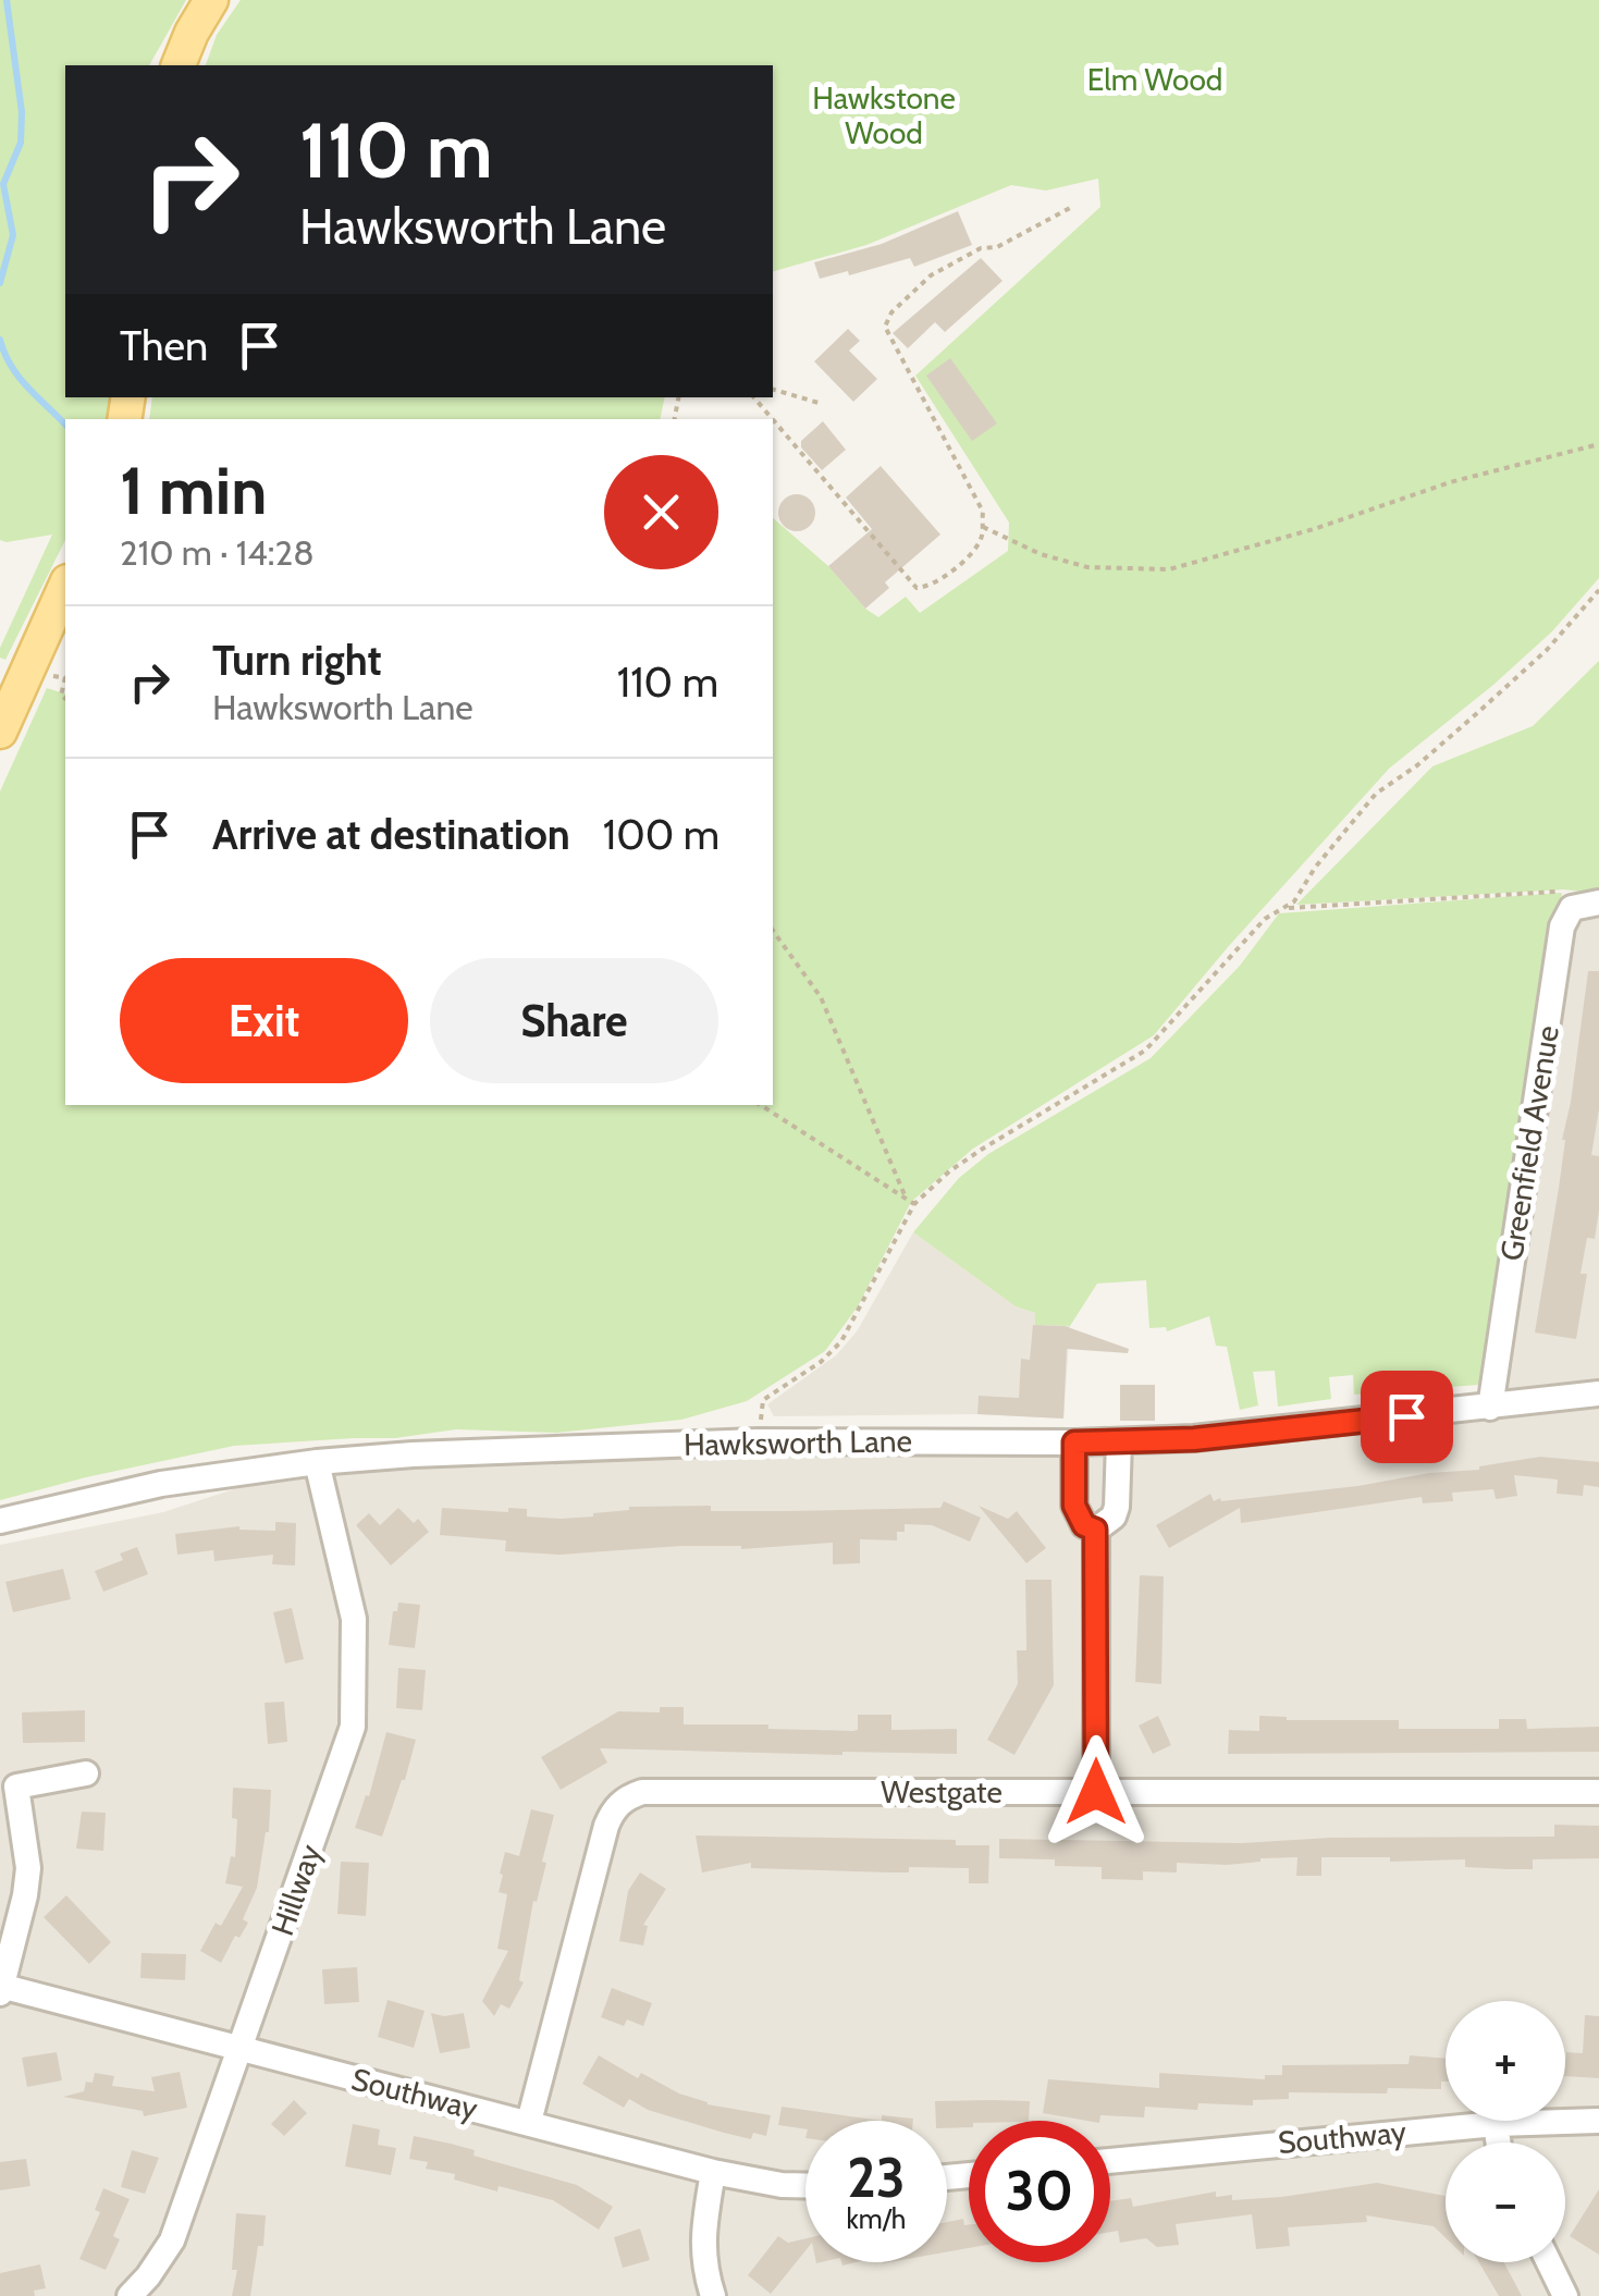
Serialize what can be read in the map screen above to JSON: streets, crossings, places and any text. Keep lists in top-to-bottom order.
{
  "streets": {
    "street": [
      "Greenfield Avenue",
      "Hawksworth Lane",
      "Westgate",
      "Hillway",
      "Southway"
    ]
  },
  "crossings": [
    ["Greenfield Avenue", "Hawksworth Lane"],
    ["Hawksworth Lane", "Hillway"],
    ["Westgate", "Southway"],
    ["Hillway", "Southway"]
  ],
  "parks": ["Elm Wood", "Hawkstone Wood"],
  "page": {
    "turn": ["110 m", "Hawksworth Lane"],
    "then": "Then",
    "heading": ["1 min", "210 m · 14:28"],
    "list": [
      {
        "name": "Turn right",
        "note": "Hawksworth Lane",
        "value": "110 m"
      },
      {
        "name": "Arrive at destination",
        "value": "100 m"
      }
    ],
    "buttons": ["Exit", "Share"],
    "map_buttons": ["+", "−"],
    "speed": "23 km/h",
    "limit": "30"
  }
}
